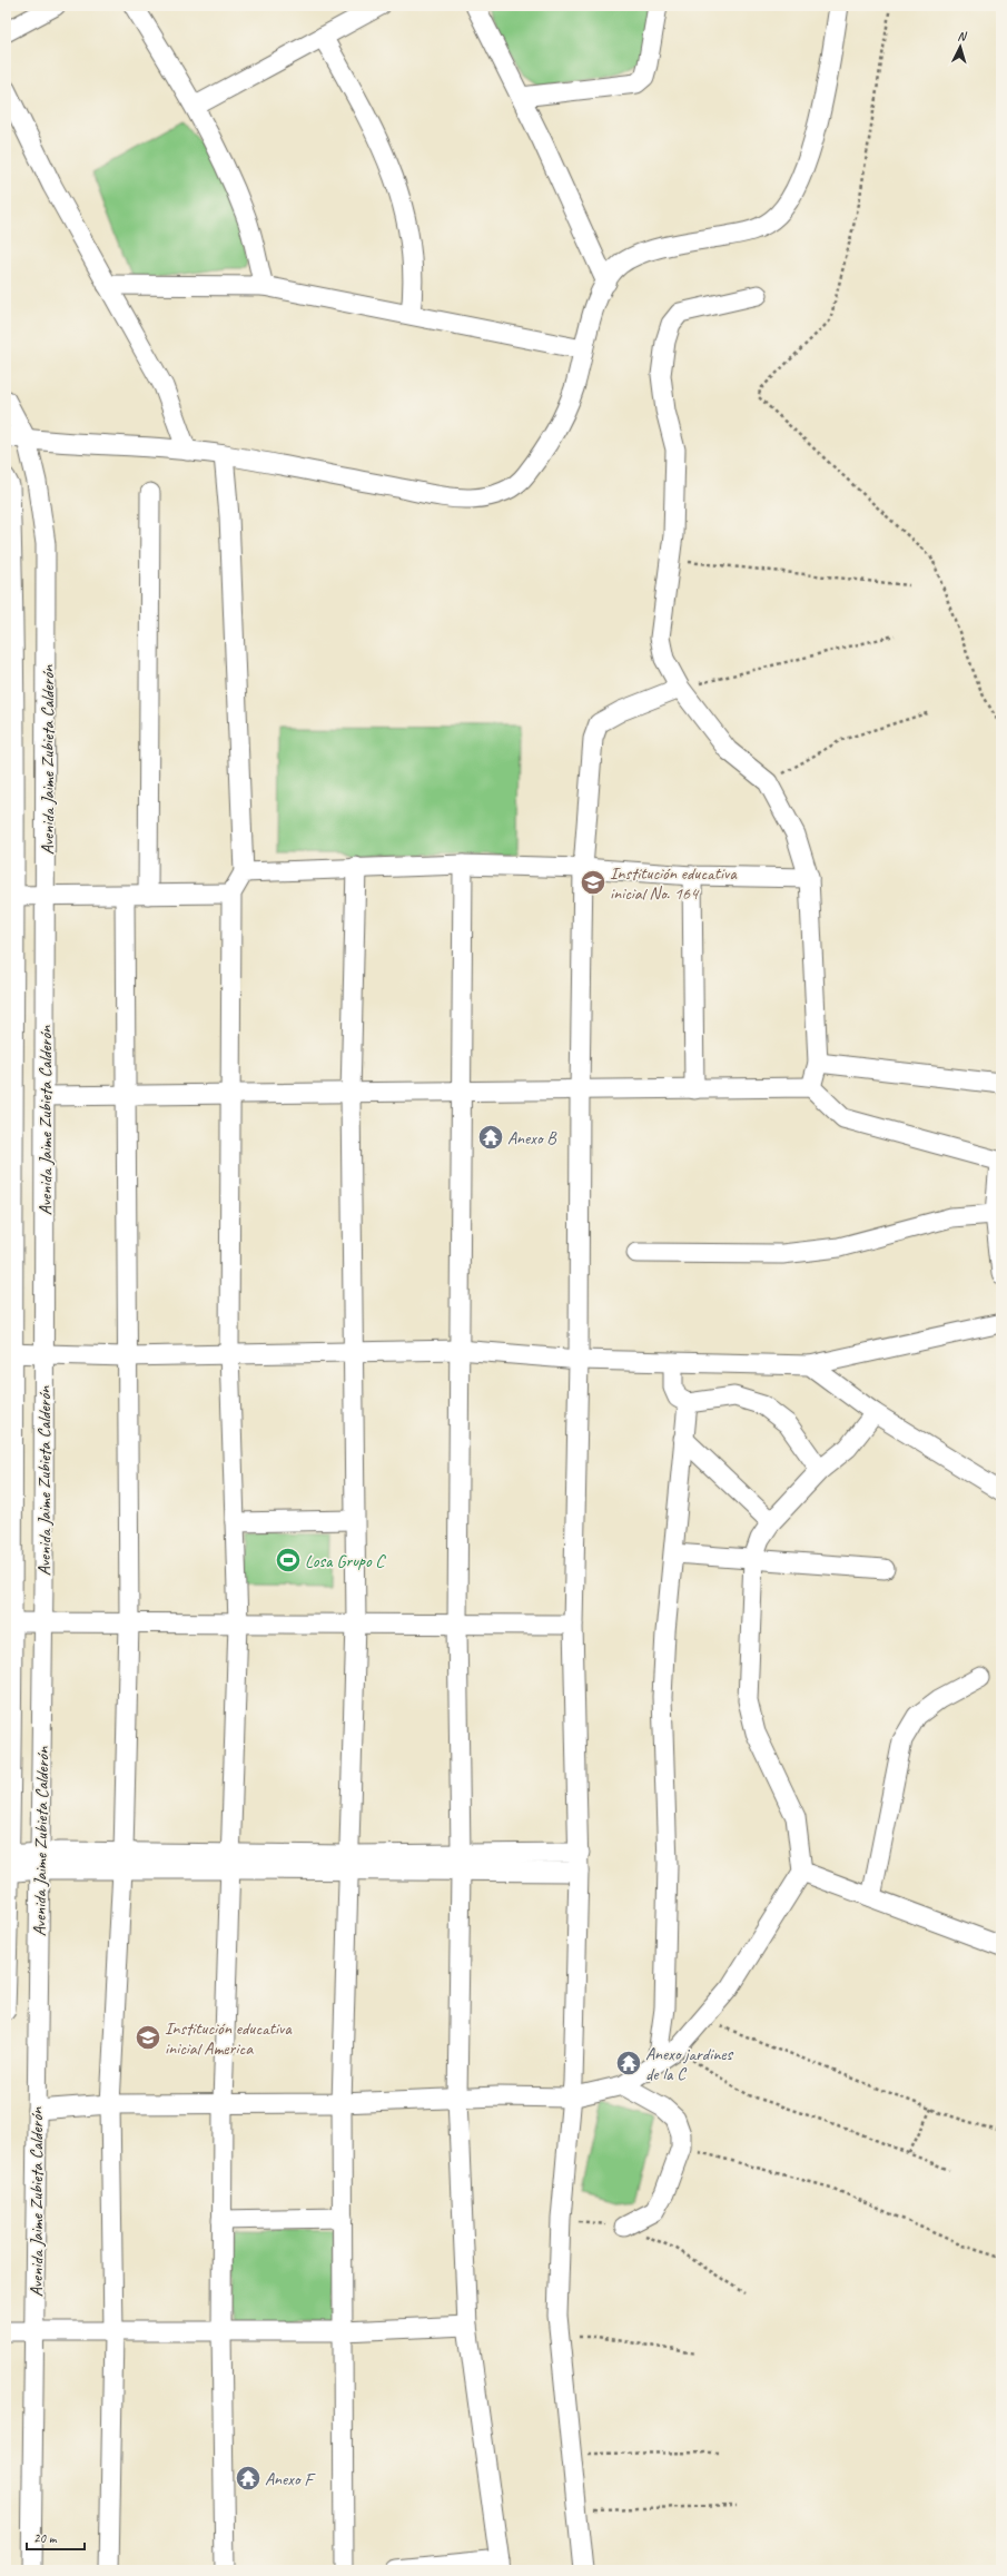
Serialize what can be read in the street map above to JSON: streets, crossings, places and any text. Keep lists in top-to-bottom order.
{
  "streets": {
    "street": ["Avenida Jaime Zubieta Calderón"]
  },
  "places": {
    "school or university": ["Institución educativa inicial No. 164", "Institución educativa inicial America"],
    "temple": ["Anexo B", "Anexo jardines de la C", "Anexo F"],
    "sports": ["Losa Grupo C"]
  },
  "scale_bar": "20 m",
  "north": "top"
}
